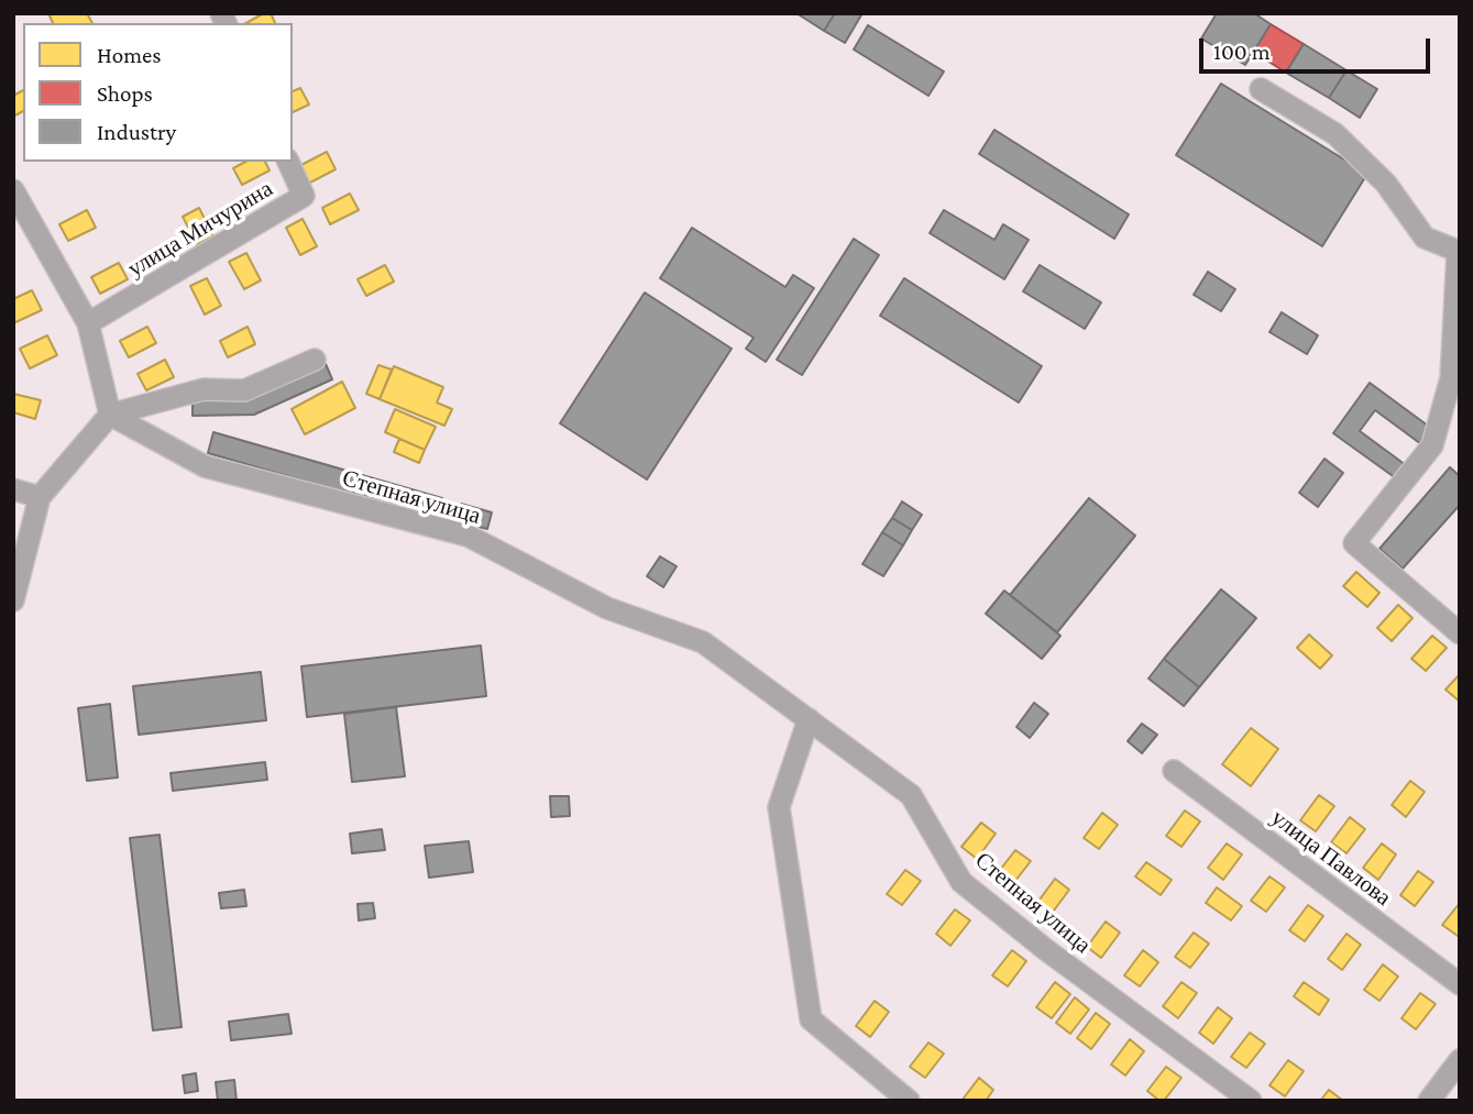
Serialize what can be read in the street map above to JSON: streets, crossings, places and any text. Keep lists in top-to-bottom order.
{
  "streets": {
    "street": ["улица Мичурина", "Степная улица", "улица Павлова"]
  },
  "legend": ["Homes", "Shops", "Industry"],
  "scale_bar": "100 m"
}
